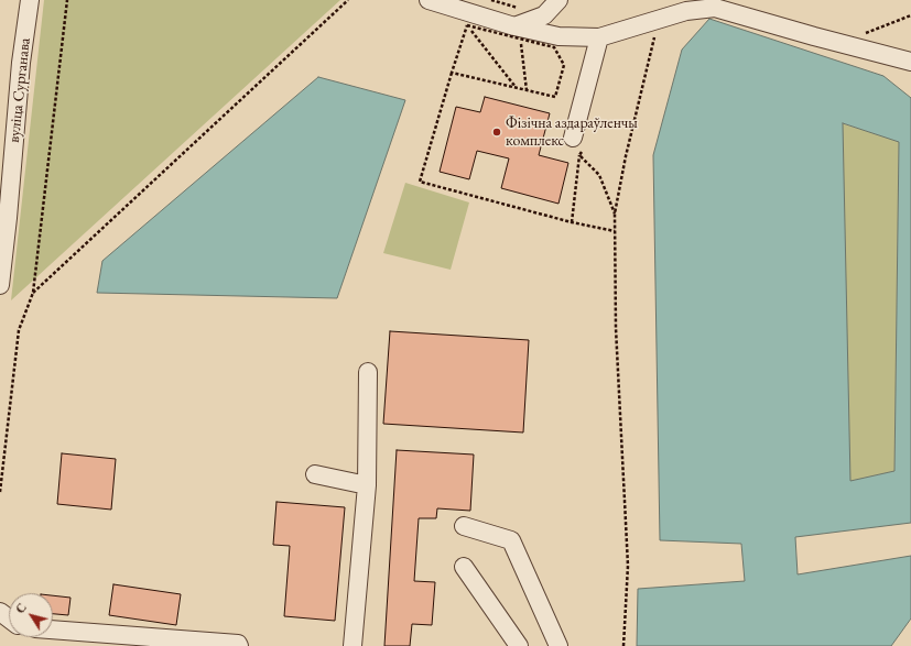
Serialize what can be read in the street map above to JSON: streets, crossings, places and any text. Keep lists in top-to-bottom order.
{
  "streets": {
    "street": ["вуліца Сурганава"]
  },
  "places": ["Фізічна аздараўленчы комплекс"],
  "north": "top left"
}
